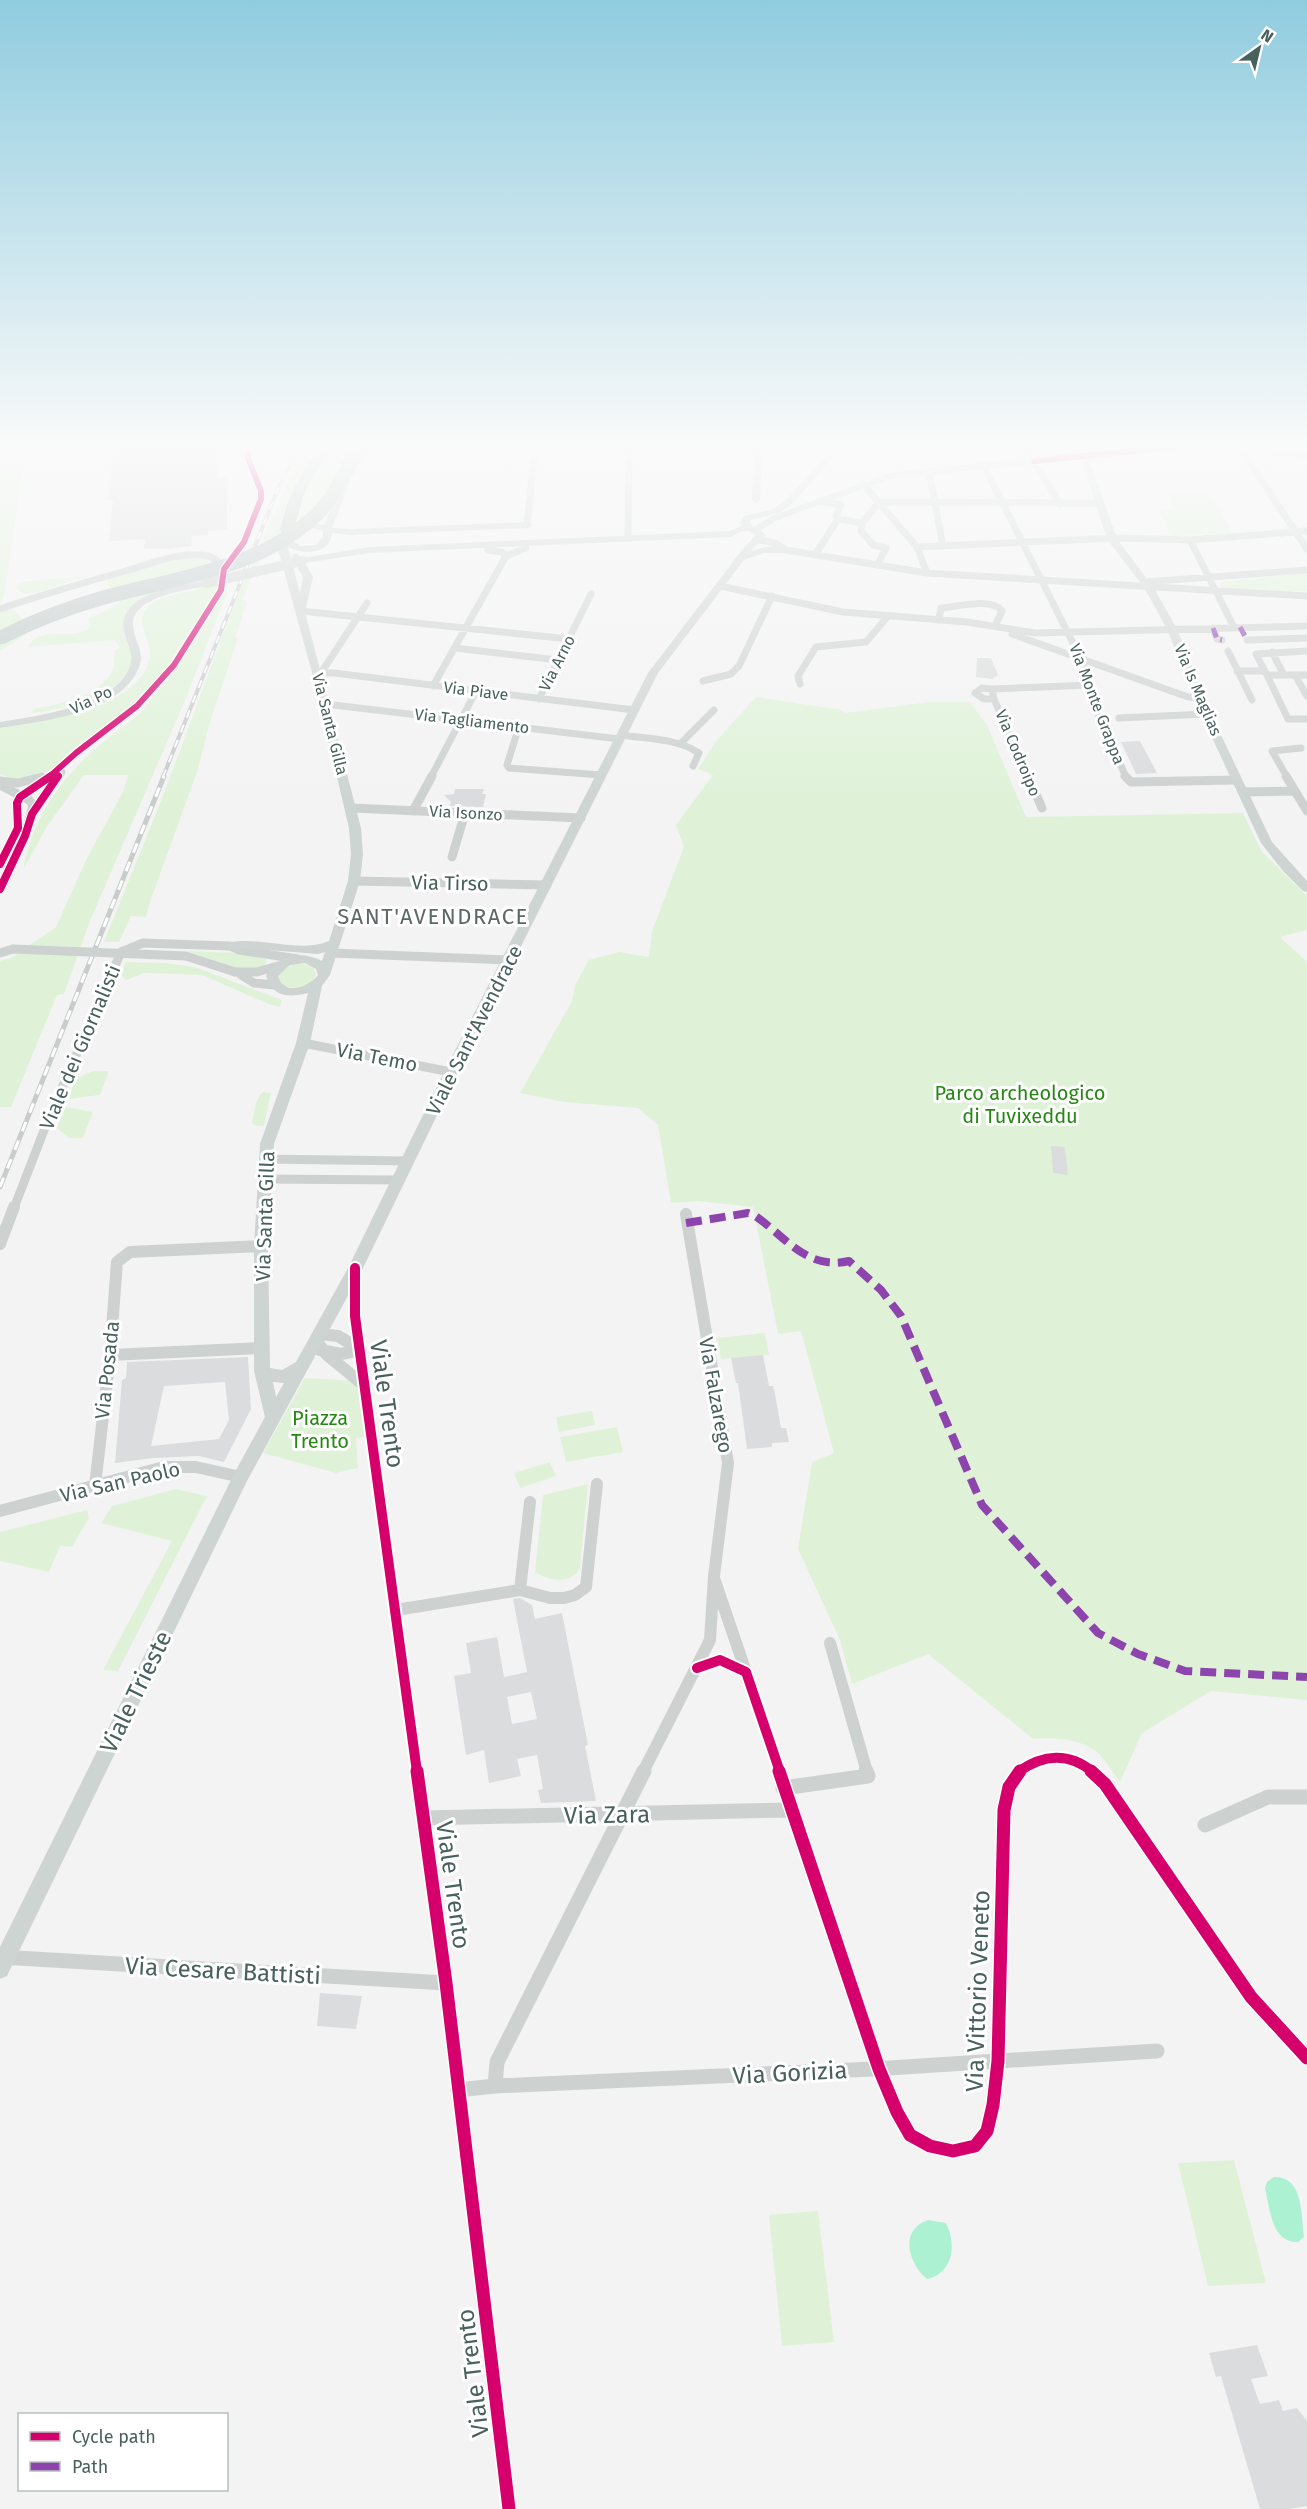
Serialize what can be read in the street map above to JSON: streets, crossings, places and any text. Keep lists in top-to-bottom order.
{
  "streets": {
    "street": [
      "Via Arno",
      "Via Is Maglias",
      "Via Piave",
      "Via Po",
      "Via Monte Grappa",
      "Via Tagliamento",
      "Via Santa Gilla",
      "Via Codroipo",
      "Via Isonzo",
      "Via Tirso",
      "Viale Sant'Avendrace",
      "Viale dei Giornalisti",
      "Via Temo",
      "Via Posada",
      "Via Falzarego",
      "Viale Trento",
      "Via San Paolo",
      "Viale Trieste",
      "Via Zara",
      "Via Cesare Battisti",
      "Via Vittorio Veneto",
      "Via Gorizia"
    ]
  },
  "crossings": [
    ["Via Arno", "Via Piave"],
    ["Via Is Maglias", "Via Monte Grappa"],
    ["Via Piave", "Via Santa Gilla"],
    ["Via Piave", "Viale Sant'Avendrace"],
    ["Via Monte Grappa", "Via Codroipo"],
    ["Via Tagliamento", "Via Santa Gilla"],
    ["Via Tagliamento", "Viale Sant'Avendrace"],
    ["Via Santa Gilla", "Via Isonzo"],
    ["Via Santa Gilla", "Via Tirso"],
    ["Via Santa Gilla", "Viale Sant'Avendrace"],
    ["Via Santa Gilla", "Via Temo"],
    ["Via Santa Gilla", "Via Posada"],
    ["Via Santa Gilla", "Viale Trieste"],
    ["Via Isonzo", "Viale Sant'Avendrace"],
    ["Via Tirso", "Viale Sant'Avendrace"],
    ["Viale Sant'Avendrace", "Via Temo"],
    ["Viale Sant'Avendrace", "Viale Trento"],
    ["Viale Sant'Avendrace", "Viale Trieste"],
    ["Via Posada", "Via San Paolo"],
    ["Via Falzarego", "Via Vittorio Veneto"],
    ["Viale Trento", "Via Zara"],
    ["Viale Trento", "Via Cesare Battisti"],
    ["Viale Trento", "Via Gorizia"],
    ["Via San Paolo", "Viale Trieste"],
    ["Viale Trieste", "Via Cesare Battisti"],
    ["Via Zara", "Via Vittorio Veneto"],
    ["Via Vittorio Veneto", "Via Gorizia"]
  ],
  "districts": ["SANT'AVENDRACE"],
  "parks": ["Parco archeologico di Tuvixeddu", "Piazza Trento"],
  "legend": ["Cycle path", "Path"],
  "north": "top right"
}
